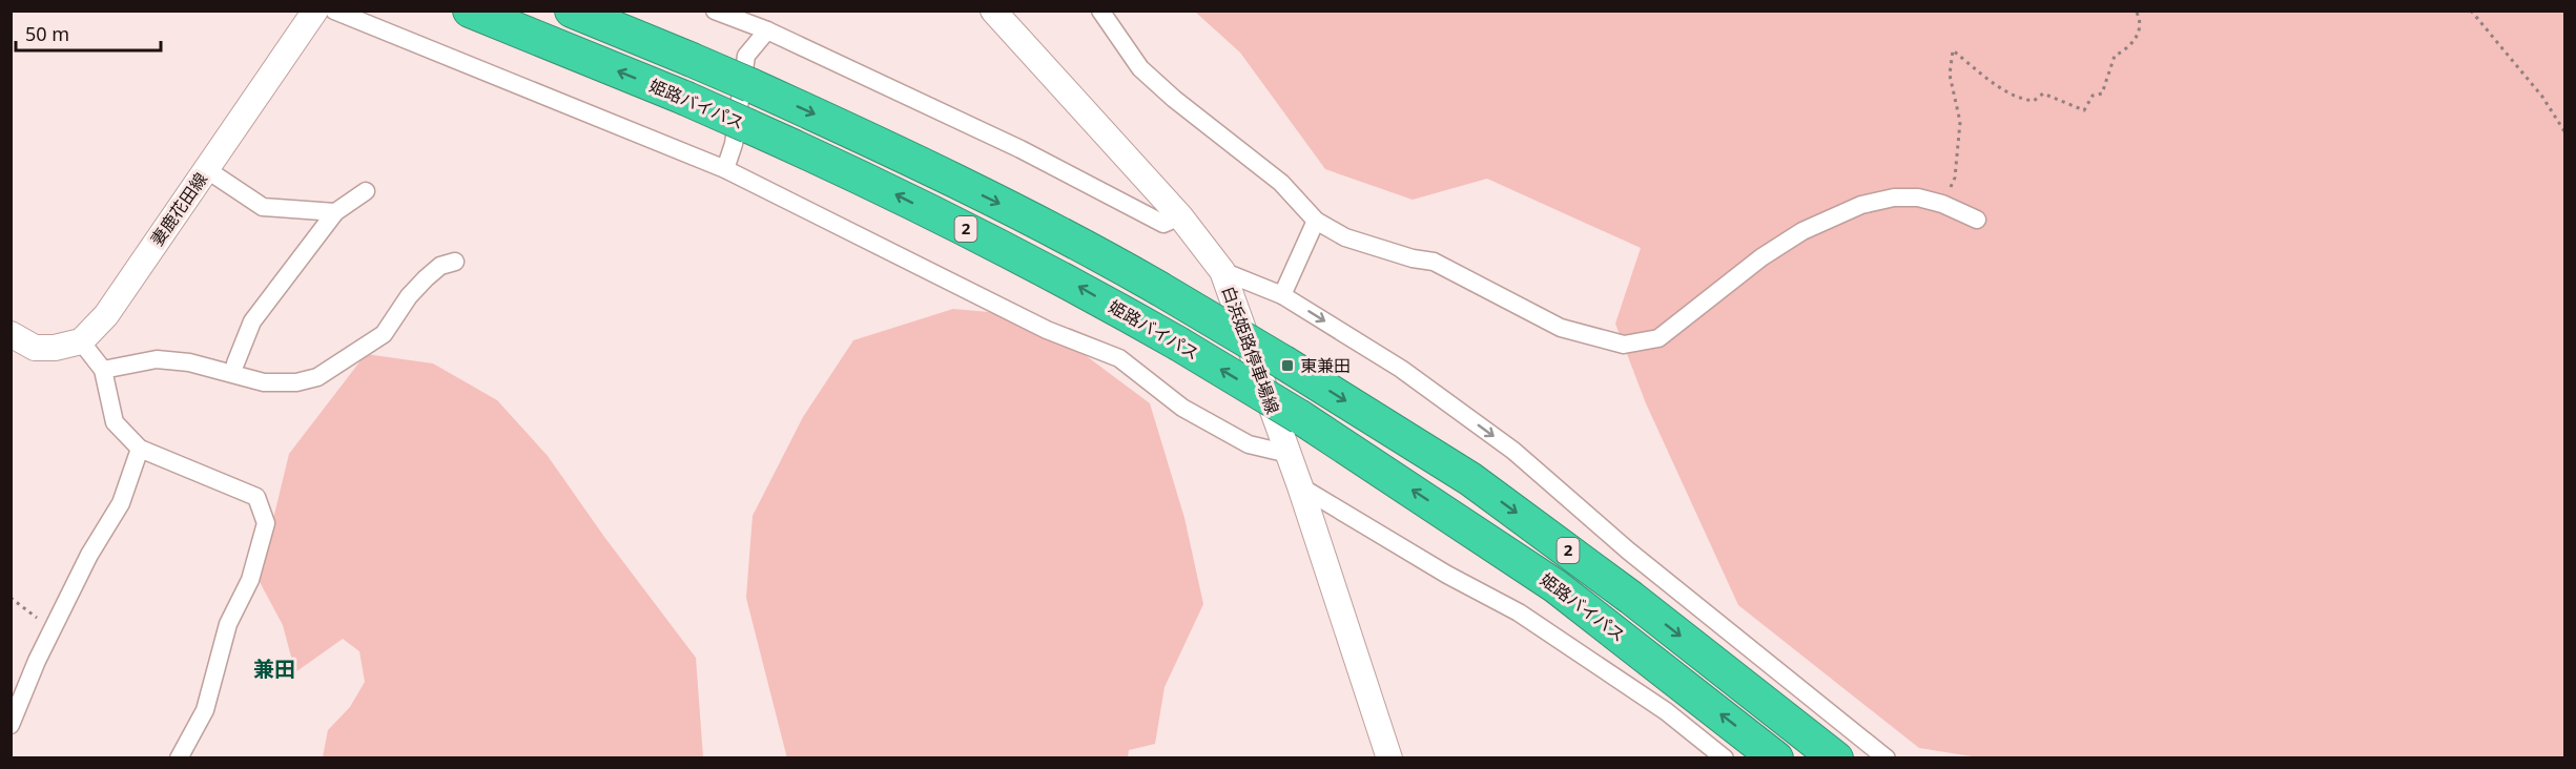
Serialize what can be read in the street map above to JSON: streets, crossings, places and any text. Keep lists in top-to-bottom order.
{
  "streets": {
    "highway": ["姫路バイパス", "2"],
    "main road": ["妻鹿花田線", "白浜姫路停車場線"]
  },
  "districts": ["兼田"],
  "places": {
    "transit": ["東兼田"]
  },
  "scale_bar": "50 m"
}
